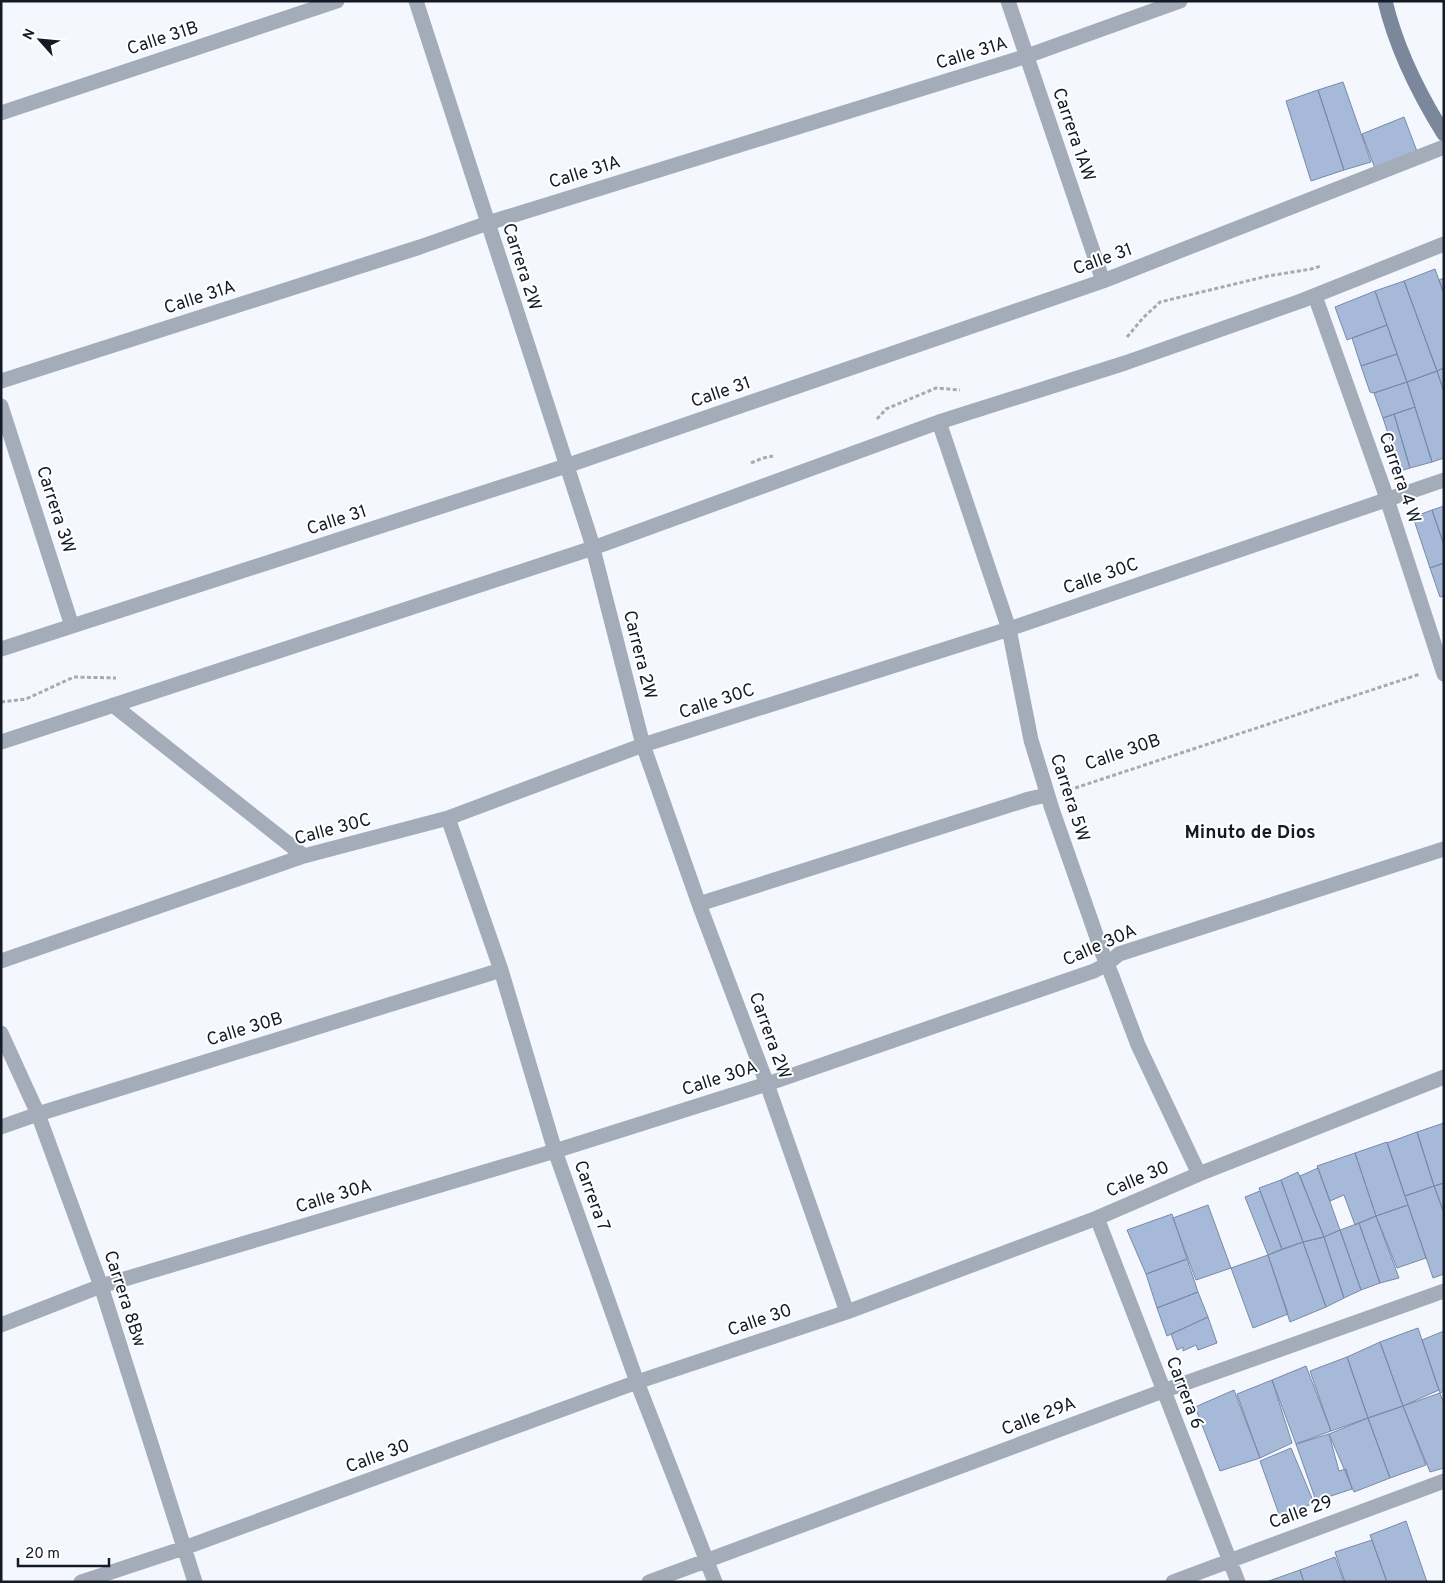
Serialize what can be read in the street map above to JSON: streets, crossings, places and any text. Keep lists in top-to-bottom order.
{
  "streets": {
    "street": [
      "Calle 31B",
      "Calle 31A",
      "Carrera 1AW",
      "Calle 31",
      "Carrera 2W",
      "Carrera 4 W",
      "Carrera 3W",
      "Calle 30C",
      "Calle 30B",
      "Carrera 5W",
      "Calle 30A",
      "Calle 30",
      "Carrera 7",
      "Carrera 8Bw",
      "Carrera 6",
      "Calle 29A",
      "Calle 29"
    ]
  },
  "crossings": [
    ["Calle 31A", "Carrera 1AW"],
    ["Calle 31A", "Carrera 2W"],
    ["Carrera 1AW", "Calle 31"],
    ["Calle 31", "Carrera 2W"],
    ["Calle 31", "Carrera 3W"],
    ["Carrera 2W", "Calle 30C"],
    ["Carrera 2W", "Calle 30A"],
    ["Carrera 2W", "Calle 30"],
    ["Carrera 4 W", "Calle 30C"],
    ["Carrera 4 W", "Calle 30B"],
    ["Calle 30C", "Carrera 5W"],
    ["Calle 30C", "Carrera 7"],
    ["Calle 30B", "Carrera 5W"],
    ["Calle 30B", "Carrera 7"],
    ["Calle 30B", "Carrera 8Bw"],
    ["Carrera 5W", "Calle 30A"],
    ["Carrera 5W", "Calle 30"],
    ["Calle 30A", "Carrera 7"],
    ["Calle 30A", "Carrera 8Bw"],
    ["Calle 30", "Carrera 7"],
    ["Calle 30", "Carrera 8Bw"],
    ["Calle 30", "Carrera 6"],
    ["Carrera 7", "Calle 29A"],
    ["Carrera 6", "Calle 29A"],
    ["Carrera 6", "Calle 29"]
  ],
  "districts": ["Minuto de Dios"],
  "scale_bar": "20 m",
  "north": "top left"
}
